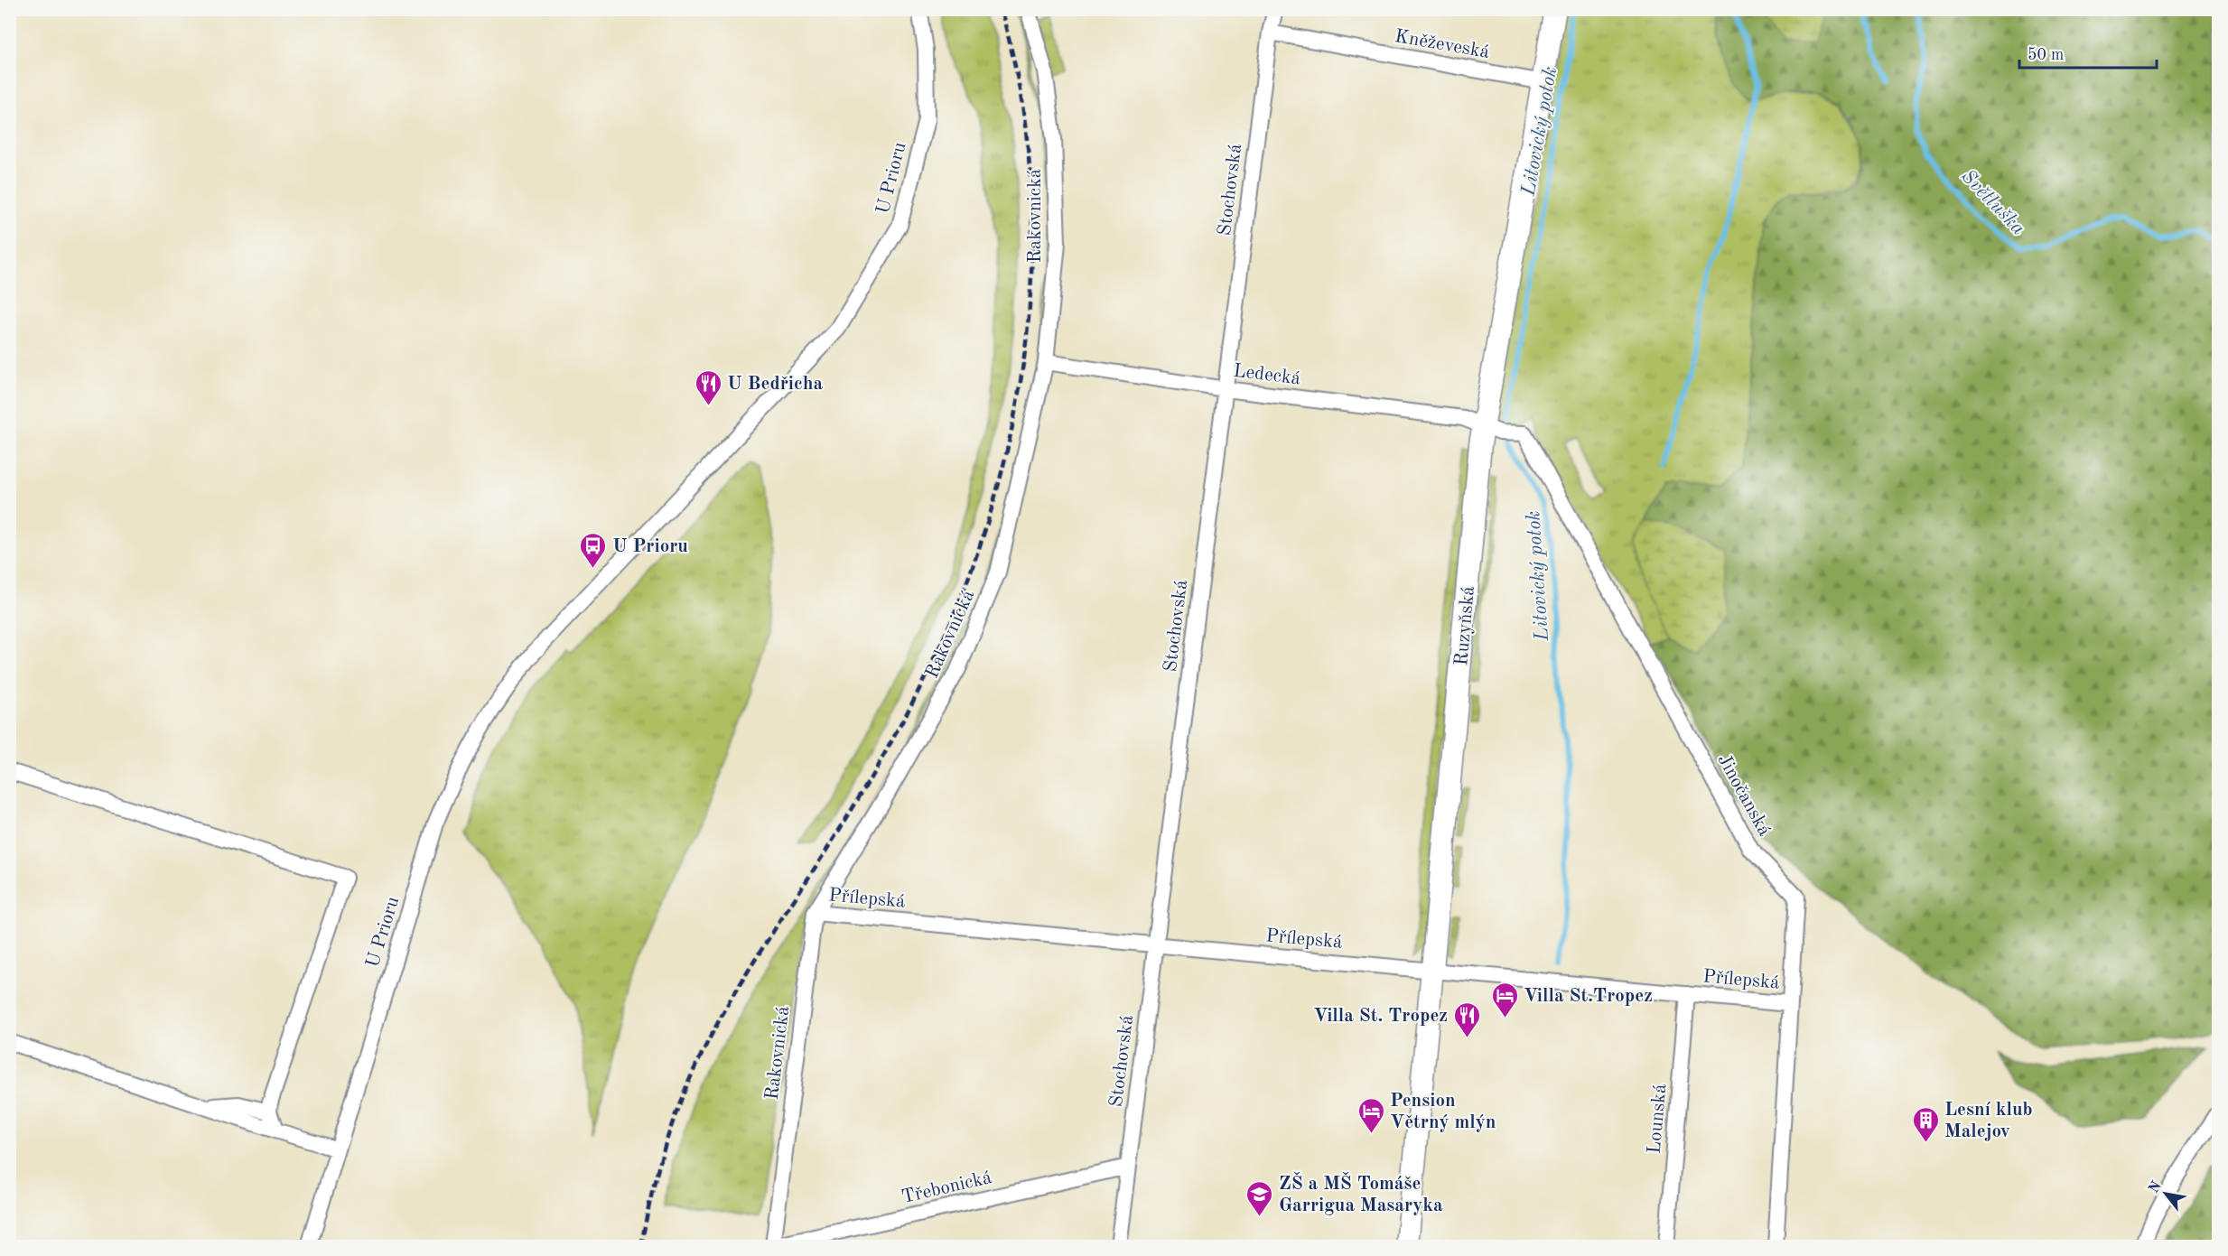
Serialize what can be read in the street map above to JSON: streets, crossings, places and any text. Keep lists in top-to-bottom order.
{
  "streets": {
    "street": [
      "Kněževeská",
      "U Prioru",
      "Stochovská",
      "Rakovnická",
      "Ledecká",
      "Ruzyňská",
      "Jinočanská",
      "Přílepská",
      "Lounská",
      "Třebonická"
    ]
  },
  "crossings": [
    ["Kněževeská", "Stochovská"],
    ["Kněževeská", "Ruzyňská"],
    ["Stochovská", "Ledecká"],
    ["Stochovská", "Přílepská"],
    ["Stochovská", "Třebonická"],
    ["Rakovnická", "Ledecká"],
    ["Rakovnická", "Přílepská"],
    ["Rakovnická", "Třebonická"],
    ["Ledecká", "Ruzyňská"],
    ["Ledecká", "Jinočanská"],
    ["Ruzyňská", "Jinočanská"],
    ["Ruzyňská", "Přílepská"],
    ["Jinočanská", "Přílepská"],
    ["Přílepská", "Lounská"]
  ],
  "water": ["Litovický potok", "Světluška"],
  "places": {
    "restaurant": ["U Bedřicha", "Villa St. Tropez"],
    "bus stop": ["U Prioru"],
    "hotel": ["Villa St.Tropez", "Pension Větrný mlýn"],
    "building": ["Lesní klub Malejov"],
    "school or university": ["ZŠ a MŠ Tomáše Garrigua Masaryka"]
  },
  "scale_bar": "50 m",
  "north": "top left"
}
